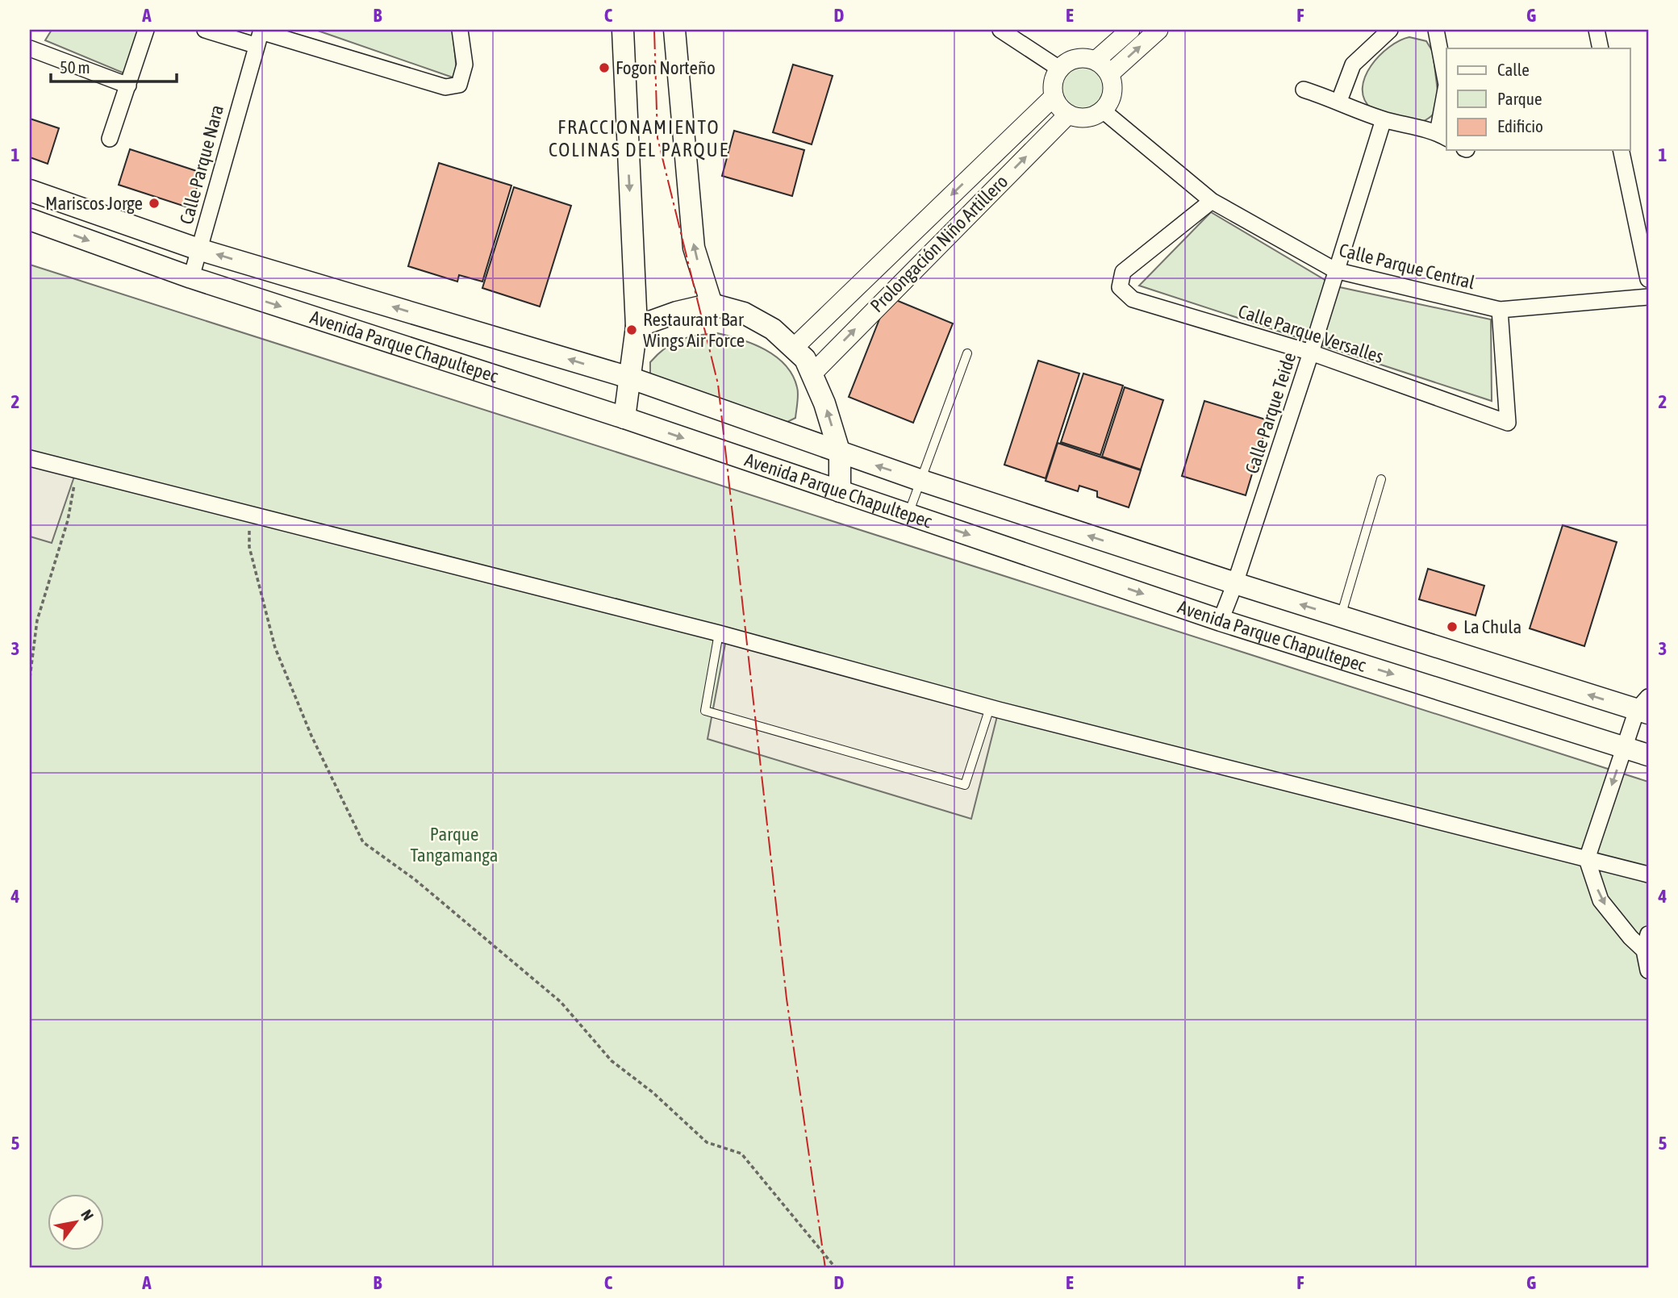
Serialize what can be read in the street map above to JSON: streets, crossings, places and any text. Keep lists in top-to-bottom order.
{
  "streets": {
    "main road": ["Avenida Parque Chapultepec"],
    "street": [
      "Calle Parque Nara",
      "Prolongación Niño Artillero",
      "Calle Parque Central",
      "Calle Parque Versalles",
      "Calle Parque Teide"
    ]
  },
  "crossings": [
    ["Calle Parque Nara", "Avenida Parque Chapultepec"],
    ["Prolongación Niño Artillero", "Calle Parque Central"],
    ["Calle Parque Central", "Calle Parque Versalles"],
    ["Calle Parque Central", "Calle Parque Teide"],
    ["Calle Parque Versalles", "Calle Parque Teide"],
    ["Avenida Parque Chapultepec", "Calle Parque Teide"]
  ],
  "districts": ["FRACCIONAMIENTO COLINAS DEL PARQUE"],
  "parks": ["Parque Tangamanga"],
  "places": [
    "Fogon Norteño",
    "Mariscos Jorge",
    "Restaurant Bar Wings Air Force",
    "La Chula"
  ],
  "legend": ["Calle", "Parque", "Edificio"],
  "scale_bar": "50 m",
  "north": "top right",
  "grid": {
    "columns": [
      "A",
      "B",
      "C",
      "D",
      "E",
      "F",
      "G"
    ],
    "rows": [
      "1",
      "2",
      "3",
      "4",
      "5"
    ]
  }
}
